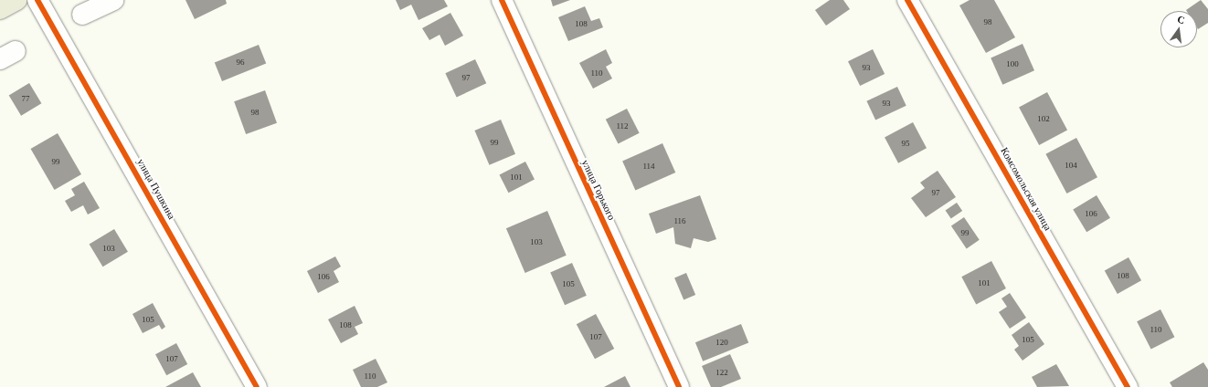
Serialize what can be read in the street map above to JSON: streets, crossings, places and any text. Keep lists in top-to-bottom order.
{
  "streets": {
    "street": ["улица Пушкина", "Комсомольская улица", "улица Горького"]
  },
  "house_numbers": [
    "98",
    "108",
    "96",
    "100",
    "93",
    "110",
    "97",
    "77",
    "93",
    "98",
    "102",
    "112",
    "99",
    "95",
    "99",
    "104",
    "114",
    "101",
    "97",
    "106",
    "116",
    "99",
    "103",
    "103",
    "108",
    "106",
    "101",
    "105",
    "105",
    "108",
    "110",
    "107",
    "105",
    "120",
    "107",
    "122",
    "110"
  ],
  "north": "top"
}
